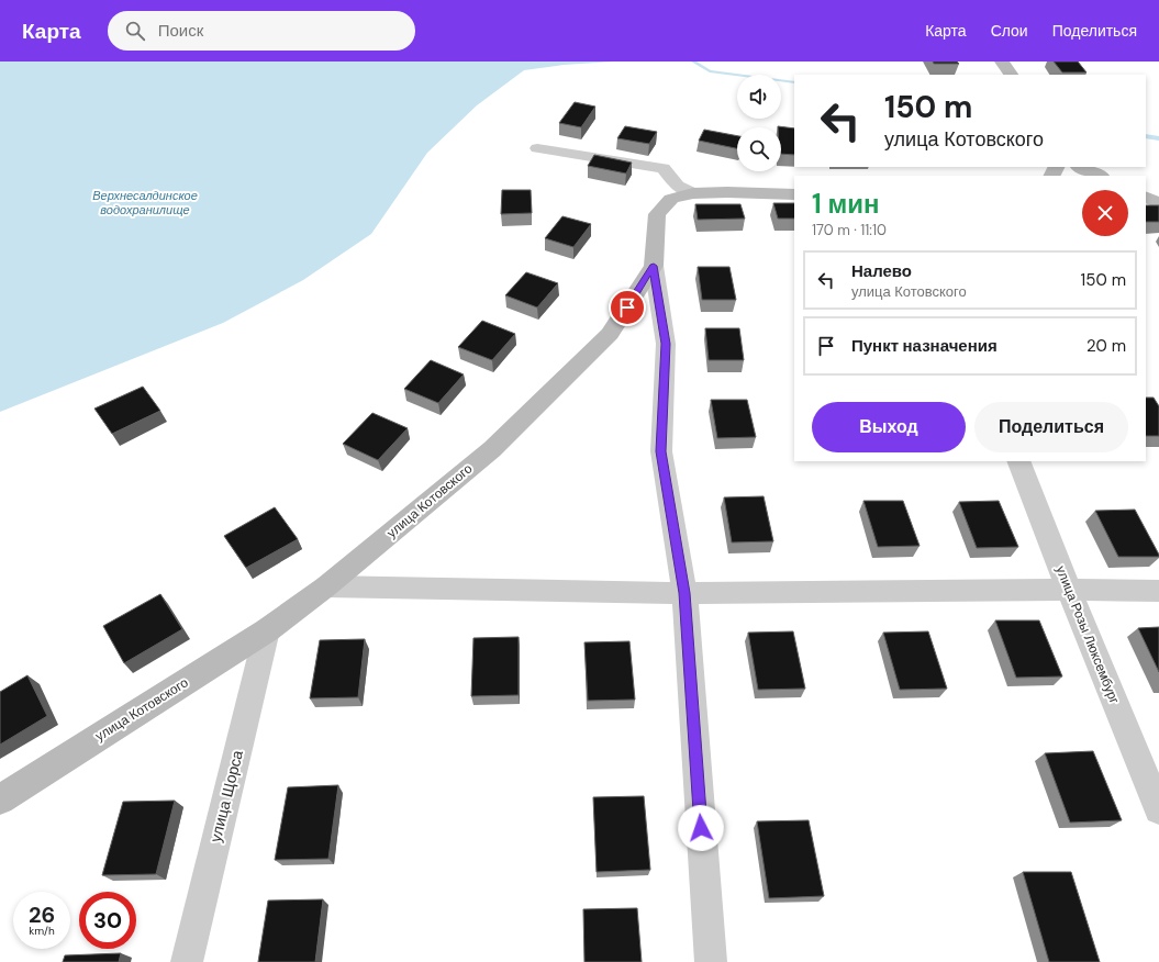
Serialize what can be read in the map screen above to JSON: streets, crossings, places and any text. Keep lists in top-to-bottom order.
{
  "streets": {
    "street": ["улица Котовского", "улица Розы Люксембург", "улица Щорса"]
  },
  "crossings": [
    ["улица Котовского", "улица Щорса"]
  ],
  "water": ["Верхнесалдинское водохранилище"],
  "page": {
    "header": "Карта",
    "search": "Поиск",
    "nav": ["Карта", "Слои", "Поделиться"],
    "turn": ["150 m", "улица Котовского"],
    "heading": ["1 мин", "170 m · 11:10"],
    "list": [
      {
        "name": "Налево",
        "note": "улица Котовского",
        "value": "150 m"
      },
      {
        "name": "Пункт назначения",
        "value": "20 m"
      }
    ],
    "buttons": ["Выход", "Поделиться"],
    "speed": "26 km/h",
    "limit": "30"
  }
}
